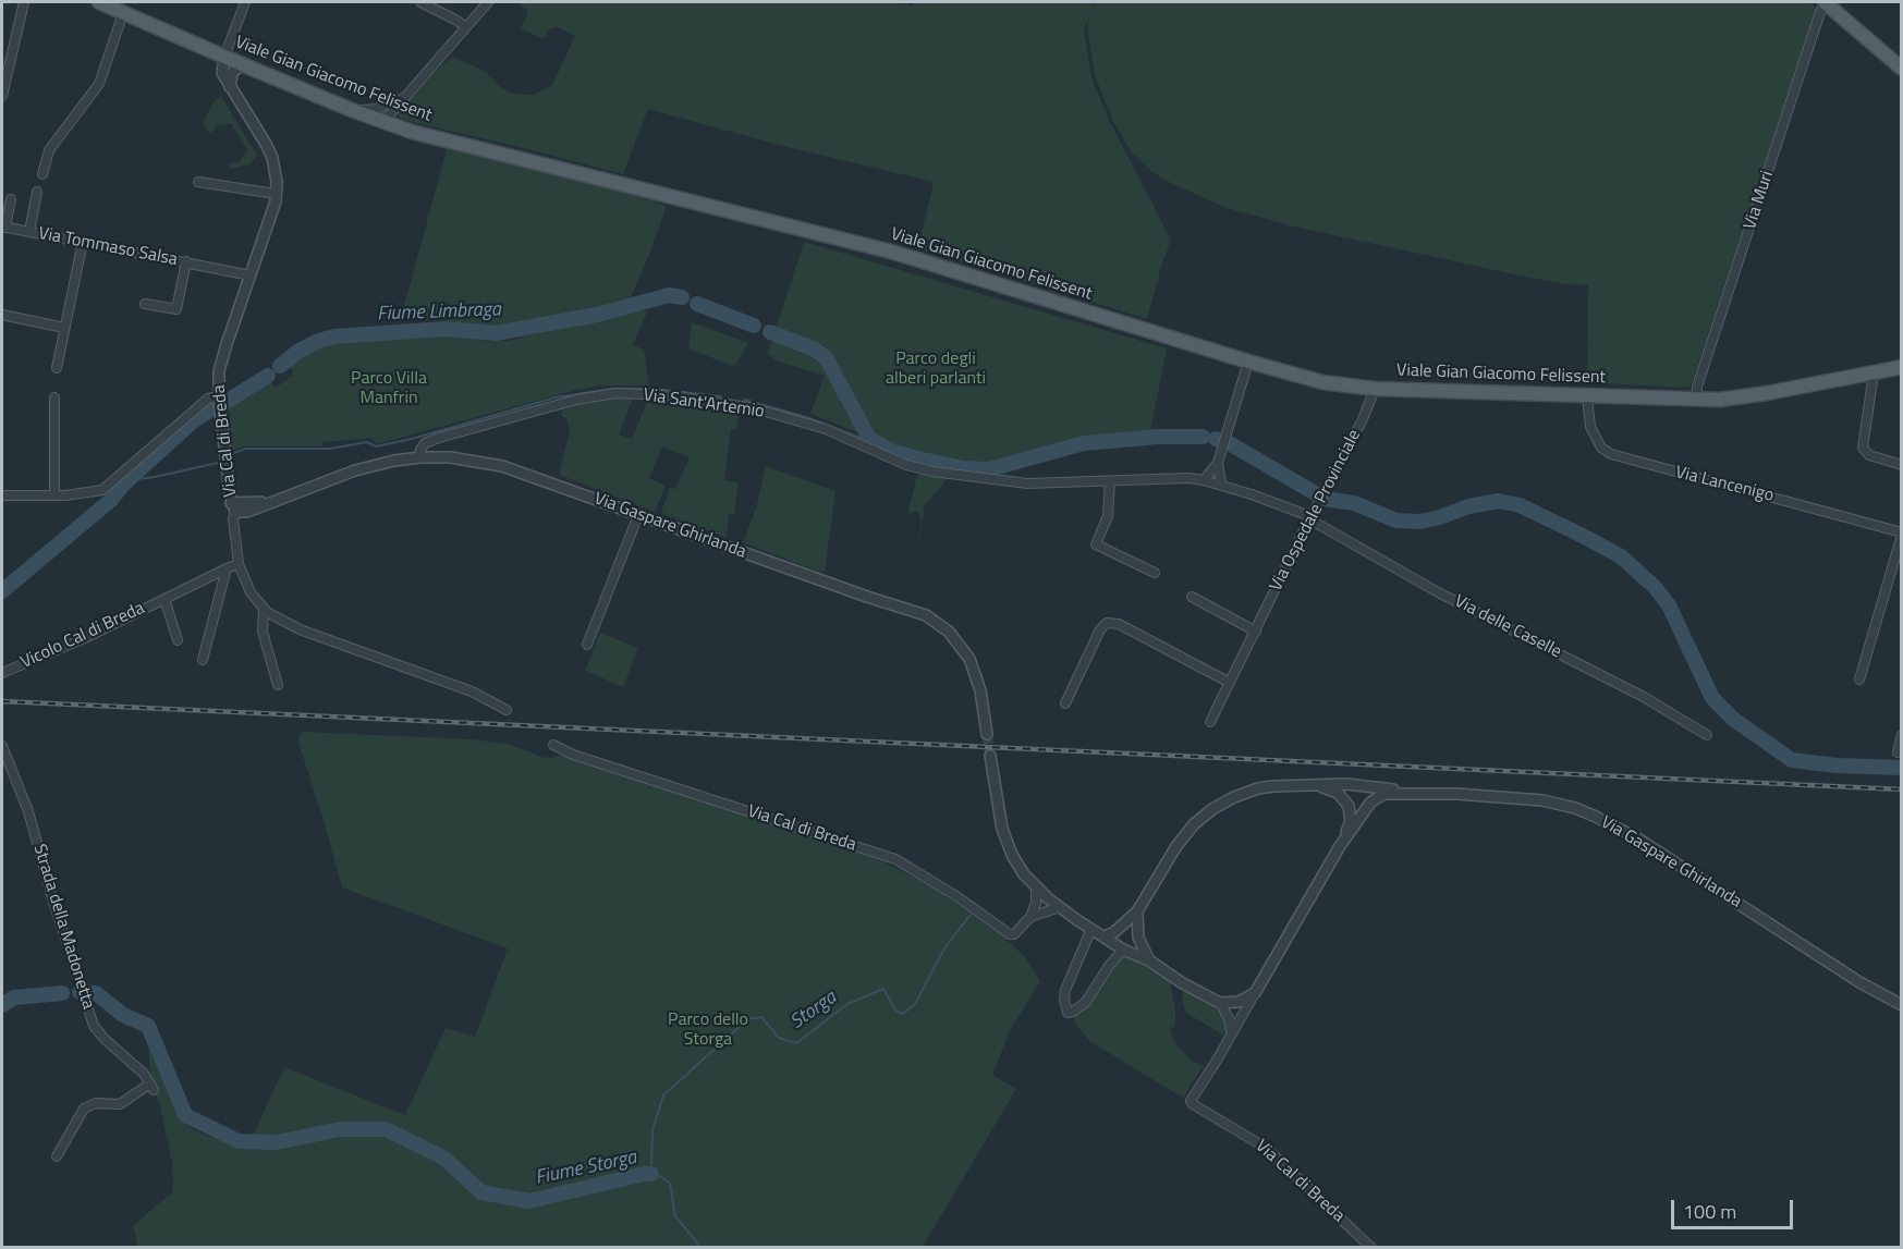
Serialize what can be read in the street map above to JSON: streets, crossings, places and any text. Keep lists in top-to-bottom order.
{
  "streets": {
    "main road": ["Viale Gian Giacomo Felissent"],
    "street": [
      "Via Muri",
      "Via Tommaso Salsa",
      "Via Sant'Artemio",
      "Via Cal di Breda",
      "Via Lancenigo",
      "Via Ospedale Provinciale",
      "Via Gaspare Ghirlanda",
      "Via delle Caselle",
      "Vicolo Cal di Breda",
      "Strada della Madonetta"
    ]
  },
  "crossings": [
    ["Viale Gian Giacomo Felissent", "Via Muri"],
    ["Viale Gian Giacomo Felissent", "Via Cal di Breda"],
    ["Viale Gian Giacomo Felissent", "Via Lancenigo"],
    ["Viale Gian Giacomo Felissent", "Via Ospedale Provinciale"],
    ["Via Tommaso Salsa", "Via Cal di Breda"],
    ["Via Sant'Artemio", "Via Ospedale Provinciale"],
    ["Via Sant'Artemio", "Via Gaspare Ghirlanda"],
    ["Via Sant'Artemio", "Via delle Caselle"],
    ["Via Cal di Breda", "Via Gaspare Ghirlanda"],
    ["Via Cal di Breda", "Vicolo Cal di Breda"],
    ["Via Ospedale Provinciale", "Via delle Caselle"]
  ],
  "water": ["Fiume Limbraga", "Storga", "Fiume Storga"],
  "parks": ["Parco degli alberi parlanti", "Parco Villa Manfrin", "Parco dello Storga"],
  "scale_bar": "100 m"
}
